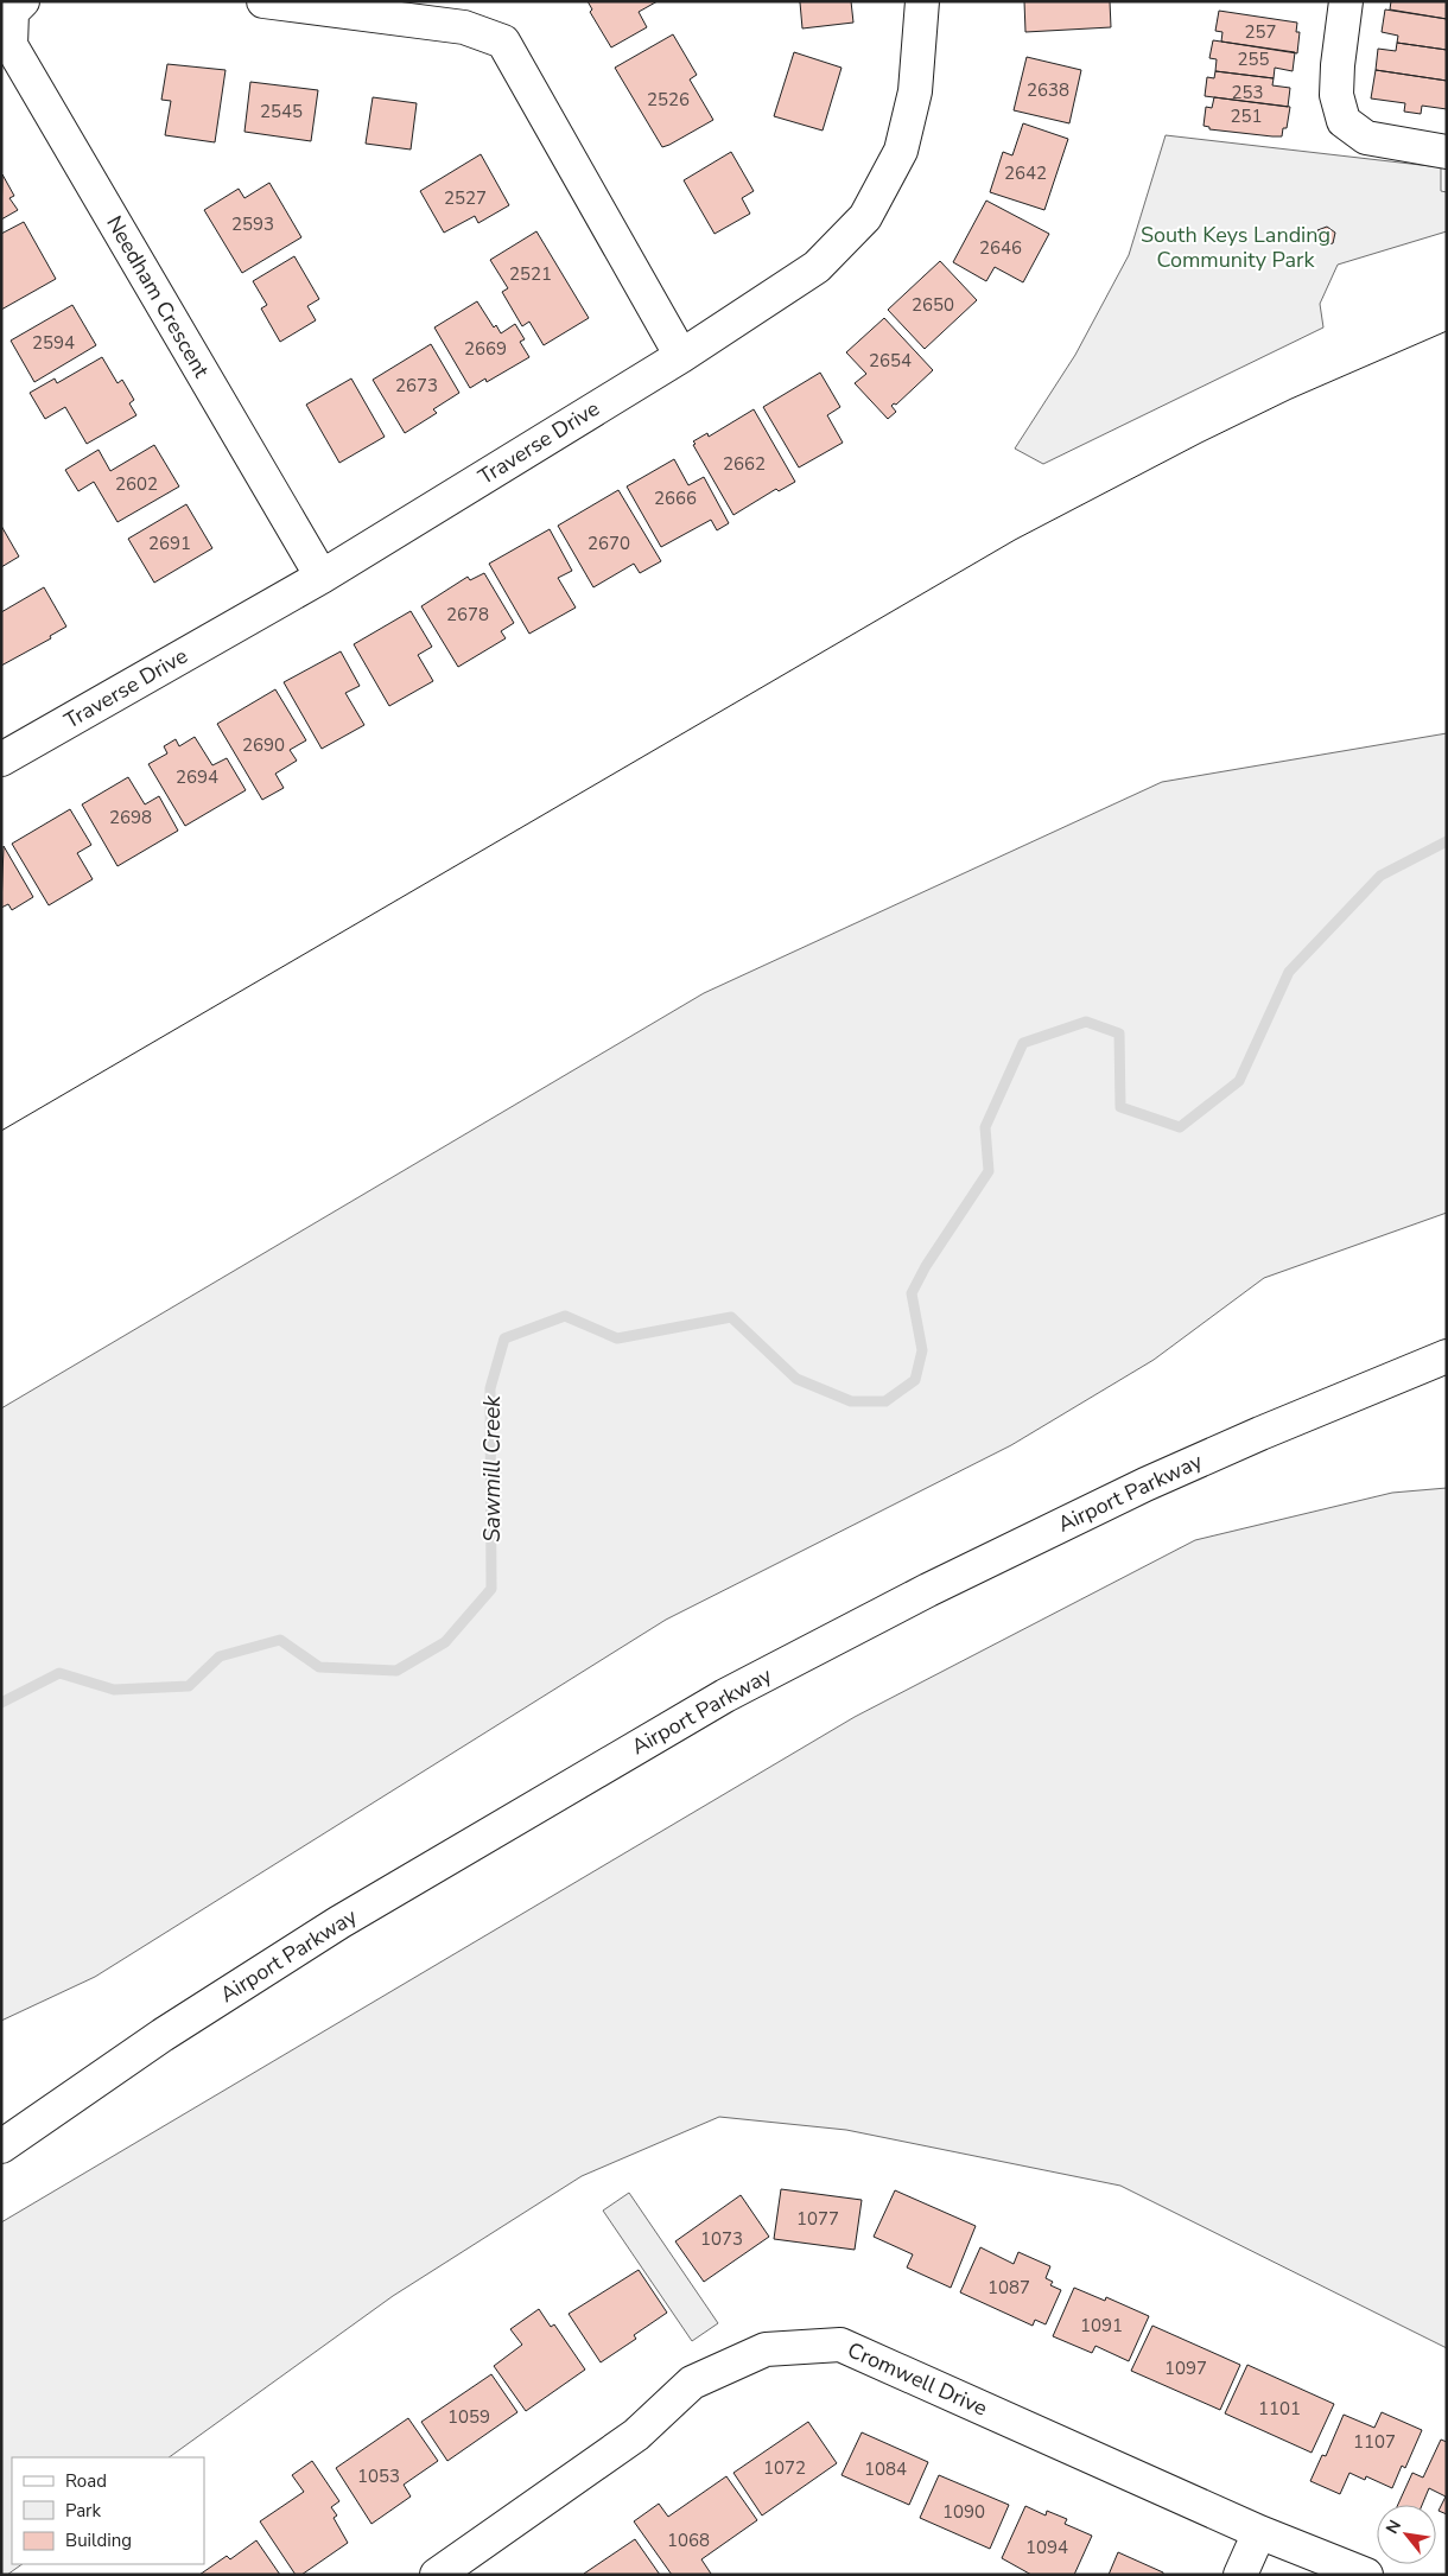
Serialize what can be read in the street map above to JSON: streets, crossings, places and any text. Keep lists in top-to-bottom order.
{
  "streets": {
    "main road": [
      "Needham Crescent",
      "Traverse Drive",
      "Airport Parkway",
      "Cromwell Drive"
    ]
  },
  "crossings": [
    ["Needham Crescent", "Traverse Drive"]
  ],
  "water": ["Sawmill Creek"],
  "parks": ["South Keys Landing Community Park"],
  "house_numbers": [
    "257",
    "255",
    "2638",
    "253",
    "2526",
    "2545",
    "251",
    "2642",
    "2527",
    "2593",
    "2646",
    "2521",
    "2650",
    "2594",
    "2669",
    "2654",
    "2673",
    "2662",
    "2602",
    "2666",
    "2691",
    "2670",
    "2678",
    "2690",
    "2694",
    "2698",
    "1077",
    "1073",
    "1087",
    "1091",
    "1097",
    "1101",
    "1059",
    "1107",
    "1072",
    "1084",
    "1053",
    "1090",
    "1068",
    "1094"
  ],
  "legend": ["Road", "Park", "Building"],
  "north": "top left"
}
